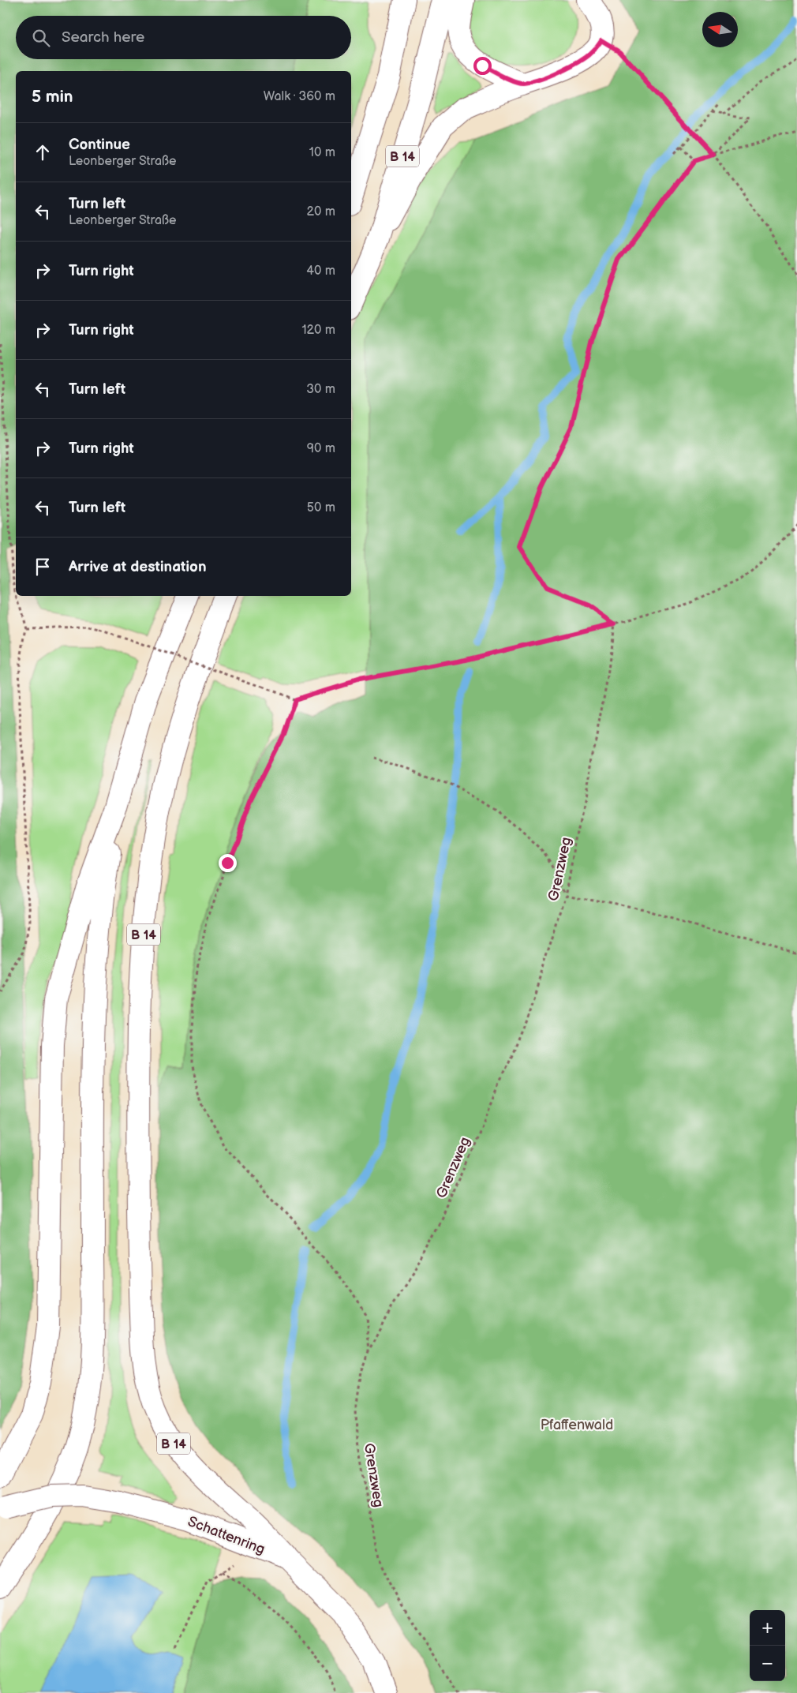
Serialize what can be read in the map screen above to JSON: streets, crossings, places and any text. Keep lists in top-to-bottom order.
{
  "streets": {
    "main road": ["B 14", "Schattenring"],
    "path": ["Grenzweg"]
  },
  "crossings": [
    ["B 14", "Schattenring"]
  ],
  "parks": ["Pfaffenwald"],
  "north": "left",
  "page": {
    "search": "Search here",
    "heading": ["5 min", "Walk · 360 m"],
    "list": [
      ["Continue", "Leonberger Straße", "10 m"],
      ["Turn left", "Leonberger Straße", "20 m"],
      ["Turn right", "40 m"],
      ["Turn right", "120 m"],
      ["Turn left", "30 m"],
      ["Turn right", "90 m"],
      ["Turn left", "50 m"],
      "Arrive at destination"
    ],
    "map_buttons": ["+", "−"]
  }
}
